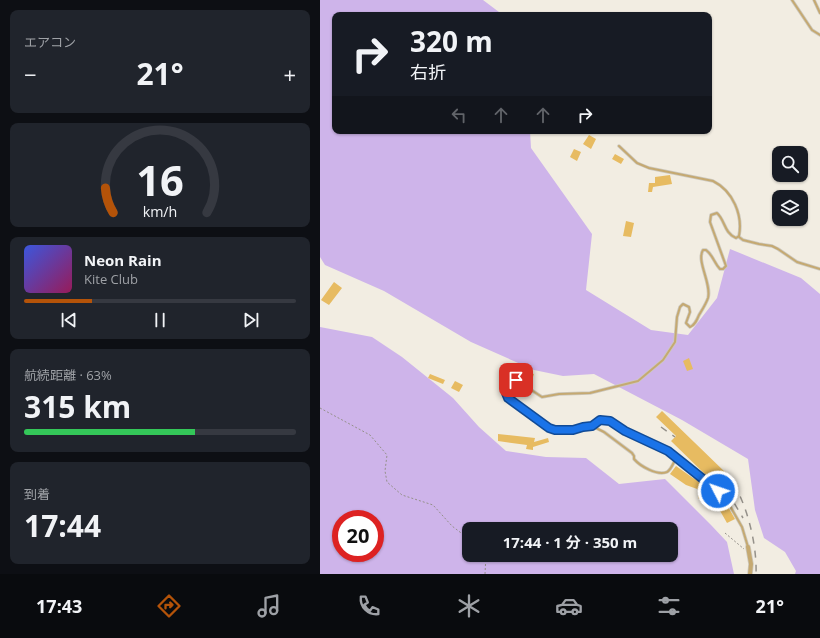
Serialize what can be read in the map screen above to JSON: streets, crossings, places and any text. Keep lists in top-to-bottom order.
{
  "page": {
    "tile": [
      "エアコン",
      ["航続距離 · 63%", "315 km"],
      ["到着", "17:44"]
    ],
    "turn": ["320 m", "右折"],
    "heat": ["−", "21°", "+"],
    "song": ["Neon Rain", "Kite Club"],
    "limit": "20",
    "trip": "17:44 · 1 分 · 350 m",
    "tabs": ["17:43", "21°"],
    "gauge": ["16", "km/h"]
  }
}
